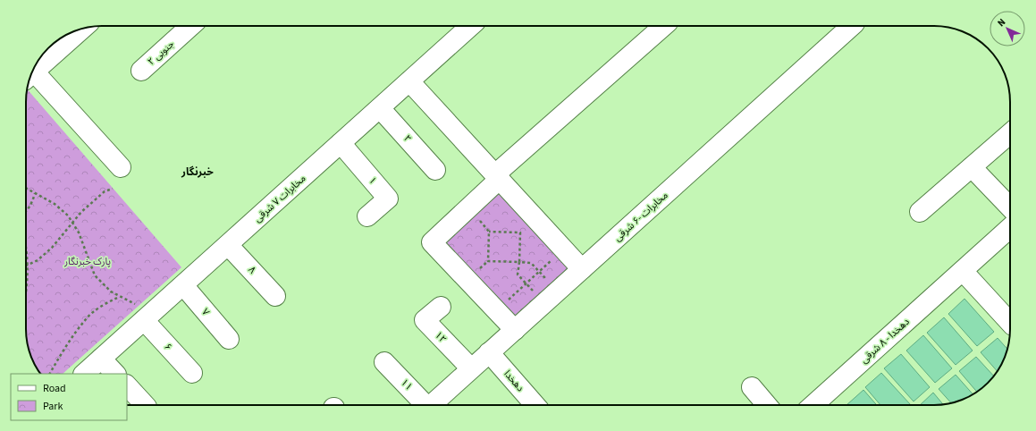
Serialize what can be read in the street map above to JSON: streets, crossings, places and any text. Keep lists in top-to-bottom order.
{
  "streets": {
    "street": [
      "۲ جنوبی",
      "۲",
      "۱",
      "مخابرات ۷ شرقی",
      "مخابرات -۶ شرقی",
      "۸",
      "۷",
      "۱۲",
      "دهخدا - ۸ شرقی",
      "۶",
      "دهخدا",
      "۱۱"
    ]
  },
  "crossings": [
    ["۲", "مخابرات ۷ شرقی"],
    ["۱", "مخابرات ۷ شرقی"],
    ["مخابرات ۷ شرقی", "۸"],
    ["مخابرات ۷ شرقی", "۷"],
    ["مخابرات ۷ شرقی", "۶"],
    ["مخابرات -۶ شرقی", "۱۲"],
    ["مخابرات -۶ شرقی", "دهخدا"]
  ],
  "districts": ["خبرنگار"],
  "parks": ["پارک خبرنگار"],
  "legend": ["Road", "Park"],
  "north": "top left"
}
